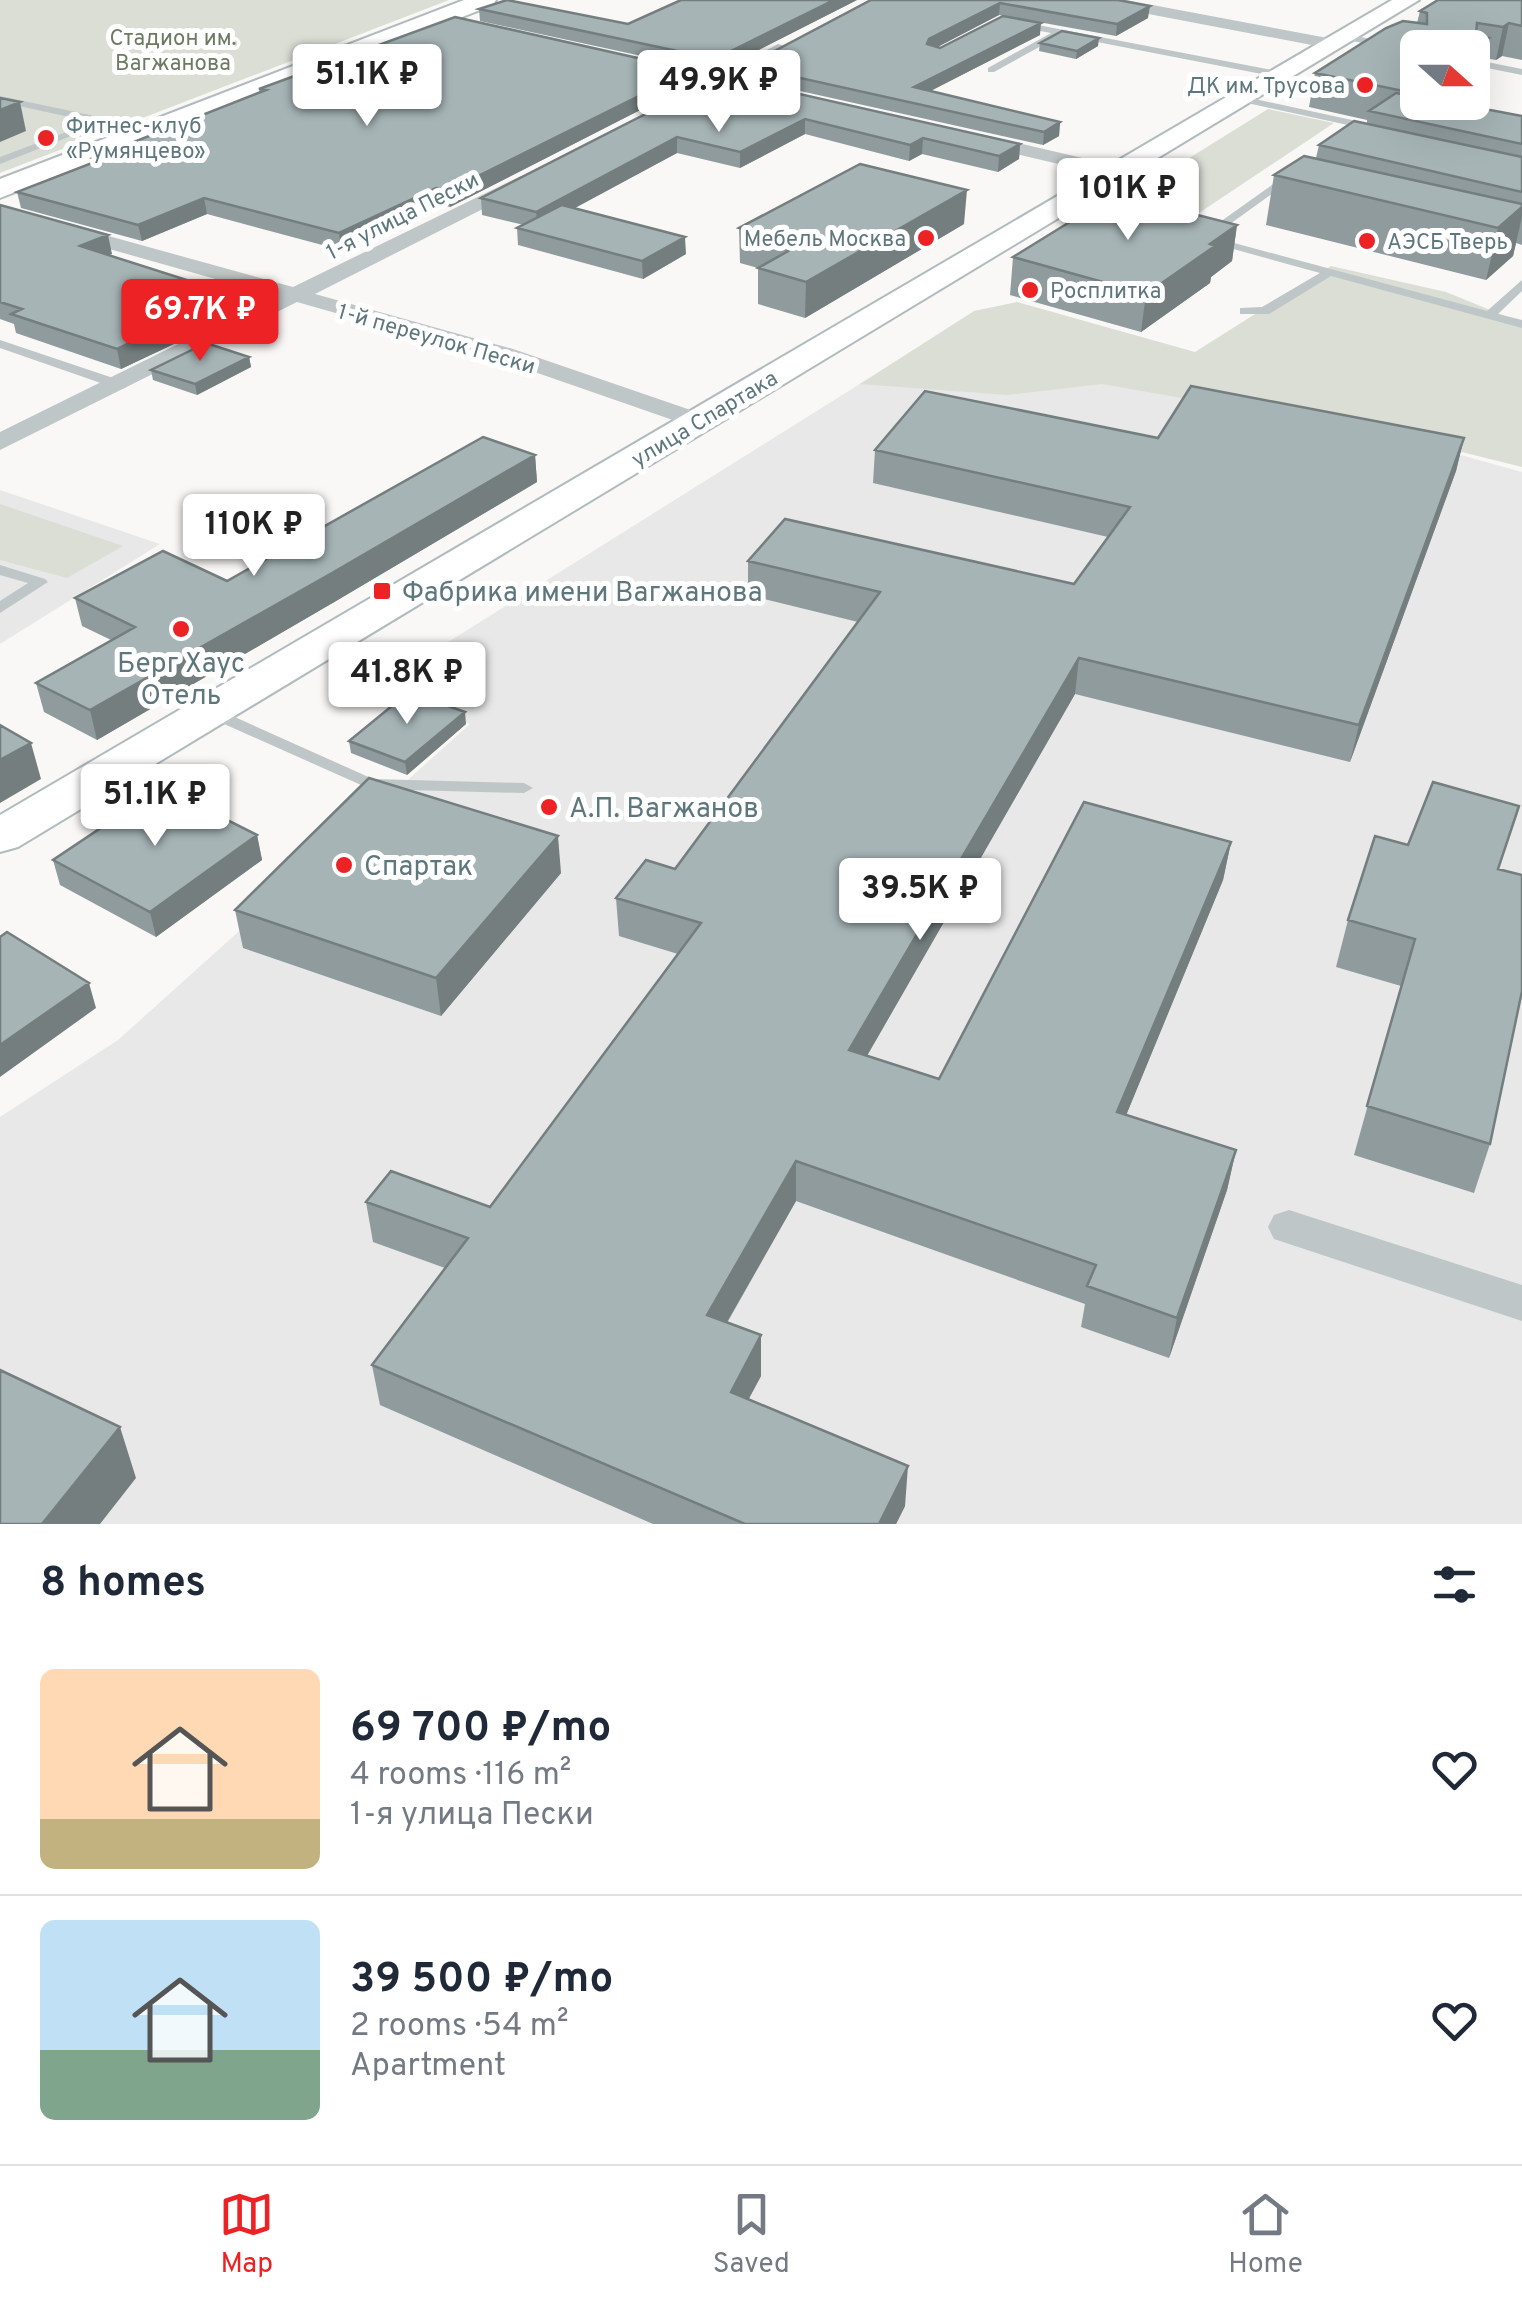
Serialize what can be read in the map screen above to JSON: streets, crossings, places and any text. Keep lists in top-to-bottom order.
{
  "streets": {
    "main road": ["улица Спартака"],
    "street": ["1-я улица Пески", "1-й переулок Пески"]
  },
  "crossings": [
    ["1-я улица Пески", "1-й переулок Пески"],
    ["1-й переулок Пески", "улица Спартака"]
  ],
  "parks": ["Стадион им. Вагжанова"],
  "places": {
    "other": [
      "ДК им. Трусова",
      "Фитнес-клуб «Румянцево»",
      "Мебель Москва",
      "АЭСБ Тверь",
      "Росплитка",
      "Берг Хаус Отель",
      "А.П. Вагжанов",
      "Спартак"
    ],
    "transit": ["Фабрика имени Вагжанова"]
  },
  "north": "right",
  "page": {
    "price": [
      "51.1K ₽",
      "49.9K ₽",
      "101K ₽",
      "69.7K ₽",
      "110K ₽",
      "41.8K ₽",
      "51.1K ₽",
      "39.5K ₽"
    ],
    "heading": "8 homes",
    "list": [
      {
        "name": "69 700 ₽/mo",
        "note": "4 rooms · 116 m² · 1-я улица Пески"
      },
      {
        "name": "39 500 ₽/mo",
        "note": "2 rooms · 54 m² · Apartment"
      }
    ],
    "tabs": ["Map", "Saved", "Home"]
  }
}
